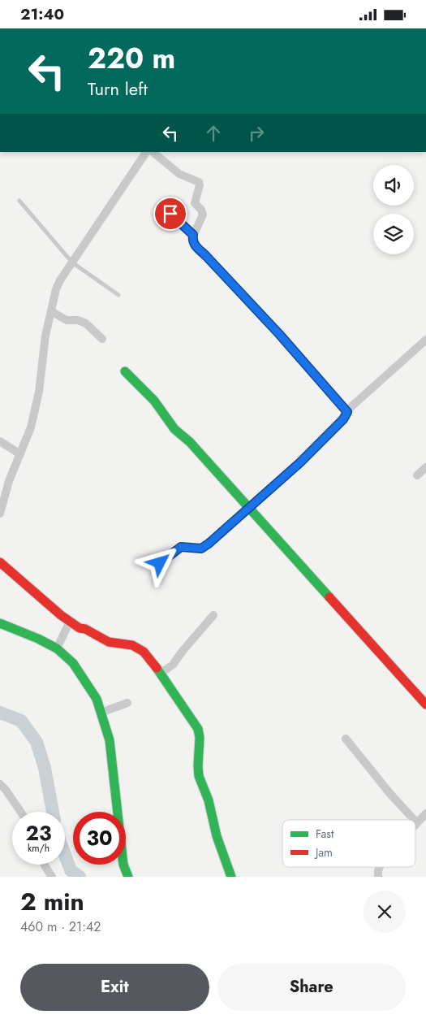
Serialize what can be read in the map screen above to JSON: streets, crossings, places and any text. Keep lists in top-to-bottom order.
{
  "legend": ["Fast", "Jam"],
  "page": {
    "status": "21:40",
    "turn": ["220 m", "Turn left"],
    "speed": "23 km/h",
    "limit": "30",
    "heading": ["2 min", "460 m · 21:42"],
    "buttons": ["Exit", "Share"]
  }
}
